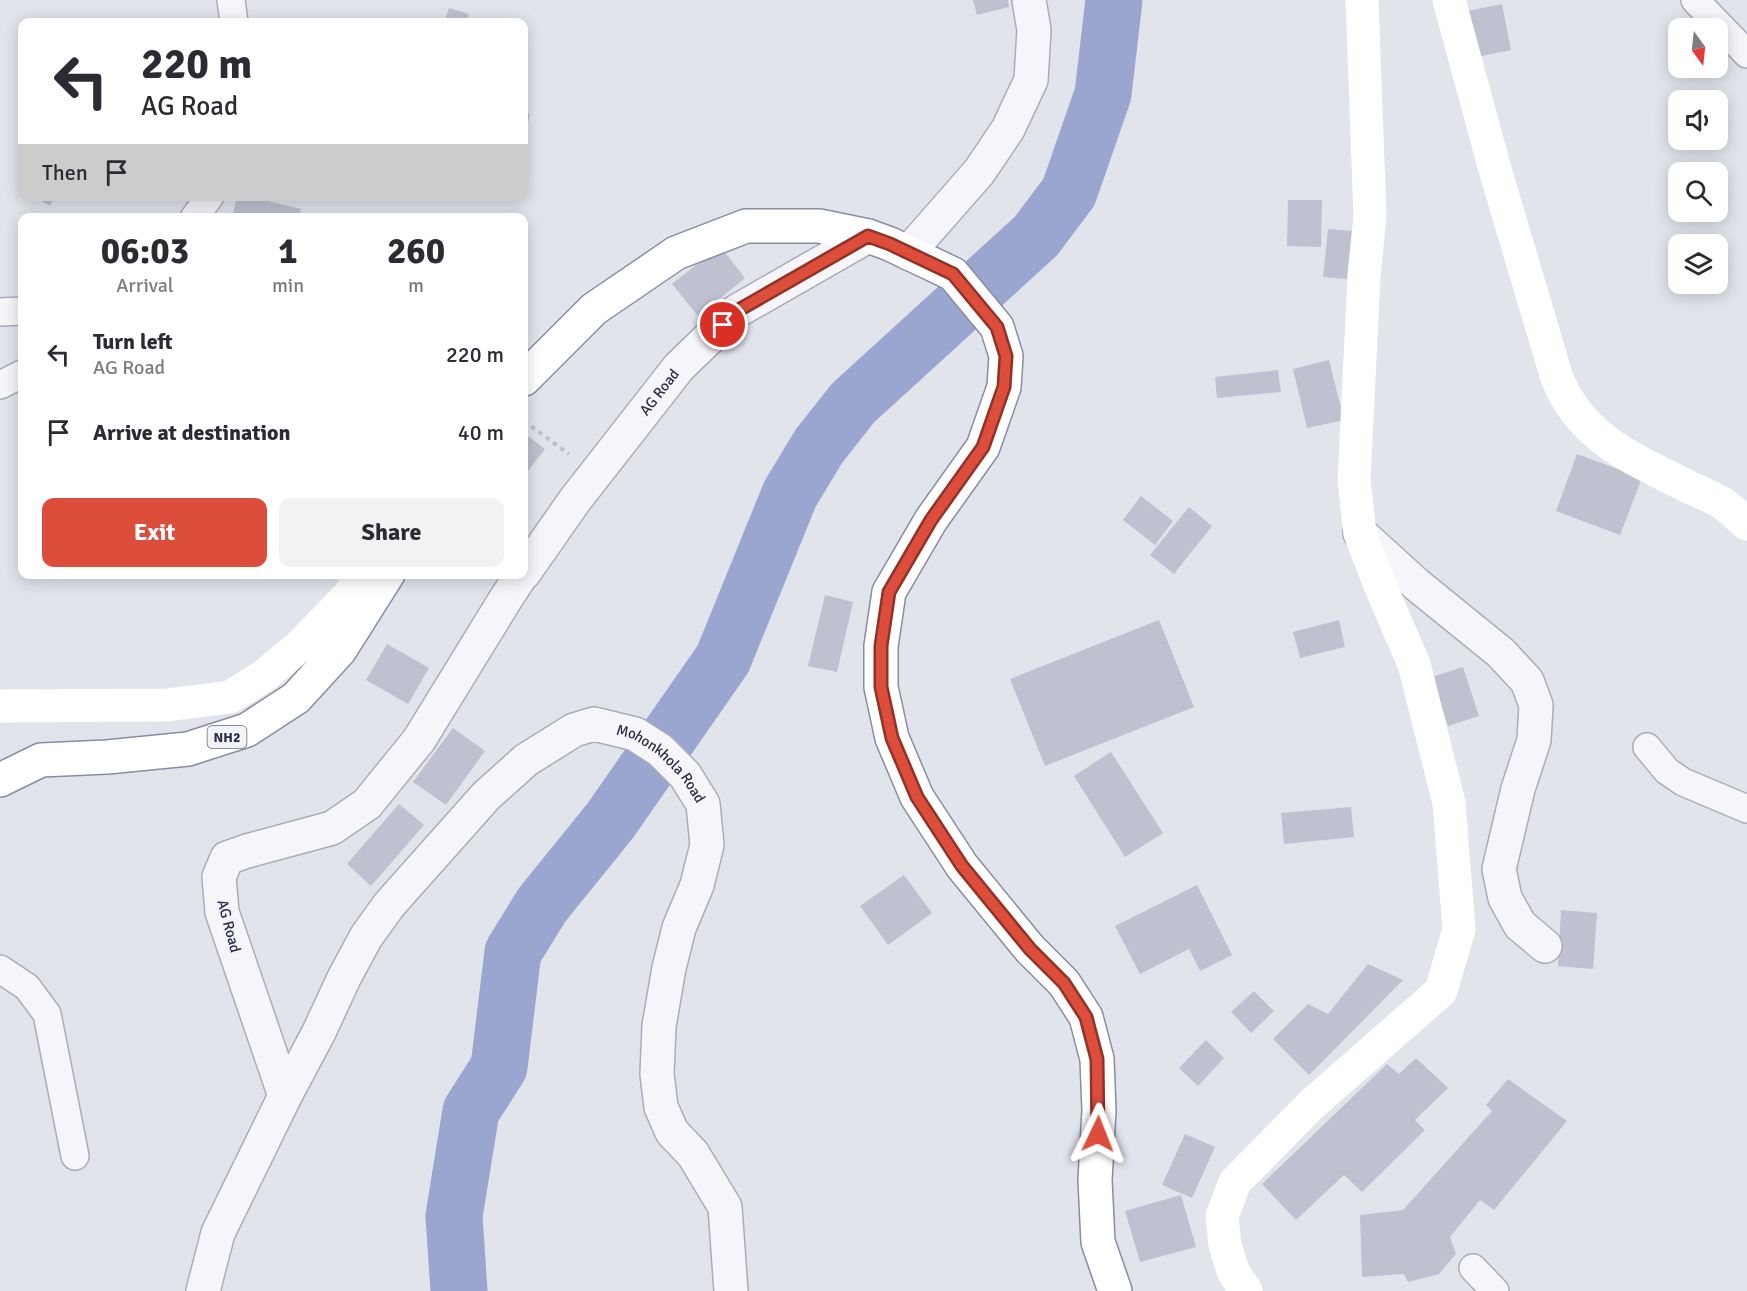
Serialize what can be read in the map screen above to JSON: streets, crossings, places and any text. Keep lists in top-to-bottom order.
{
  "streets": {
    "main road": ["NH2"],
    "street": ["AG Road", "Mohonkhola Road"]
  },
  "crossings": [
    ["AG Road", "Mohonkhola Road"]
  ],
  "north": "bottom",
  "page": {
    "turn": ["220 m", "AG Road"],
    "then": "Then",
    "eta": [
      "06:03",
      "Arrival",
      "1",
      "min",
      "260",
      "m"
    ],
    "list": [
      {
        "name": "Turn left",
        "note": "AG Road",
        "value": "220 m"
      },
      {
        "name": "Arrive at destination",
        "value": "40 m"
      }
    ],
    "buttons": ["Exit", "Share"]
  }
}
